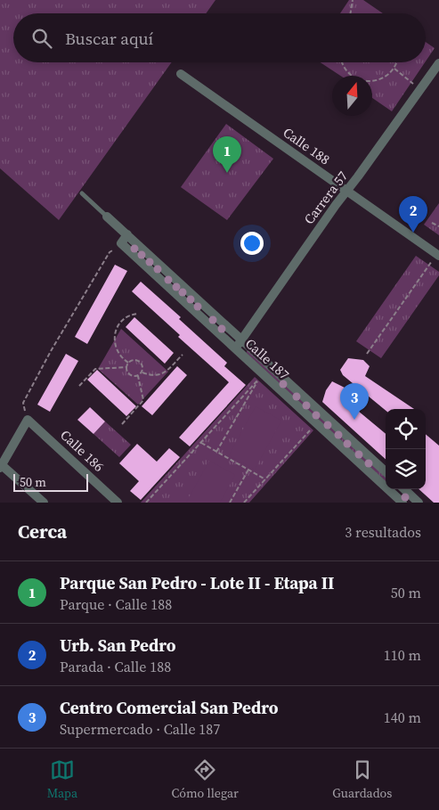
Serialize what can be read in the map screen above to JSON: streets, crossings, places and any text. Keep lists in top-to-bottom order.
{
  "streets": {
    "street": [
      "Calle 188",
      "Carrera 57",
      "Calle 187",
      "Calle 186"
    ]
  },
  "crossings": [
    ["Calle 188", "Carrera 57"],
    ["Carrera 57", "Calle 187"]
  ],
  "scale_bar": "50 m",
  "north": "top",
  "page": {
    "search": "Buscar aquí",
    "pins": ["1", "2", "3"],
    "scale": "50 m",
    "heading": ["Cerca", "3 resultados"],
    "list": [
      {
        "mark": "1",
        "name": "Parque San Pedro - Lote II - Etapa II",
        "note": "Parque · Calle 188",
        "value": "50 m"
      },
      {
        "mark": "2",
        "name": "Urb. San Pedro",
        "note": "Parada · Calle 188",
        "value": "110 m"
      },
      {
        "mark": "3",
        "name": "Centro Comercial San Pedro",
        "note": "Supermercado · Calle 187",
        "value": "140 m"
      }
    ],
    "nav": ["Mapa", "Cómo llegar", "Guardados"]
  }
}
